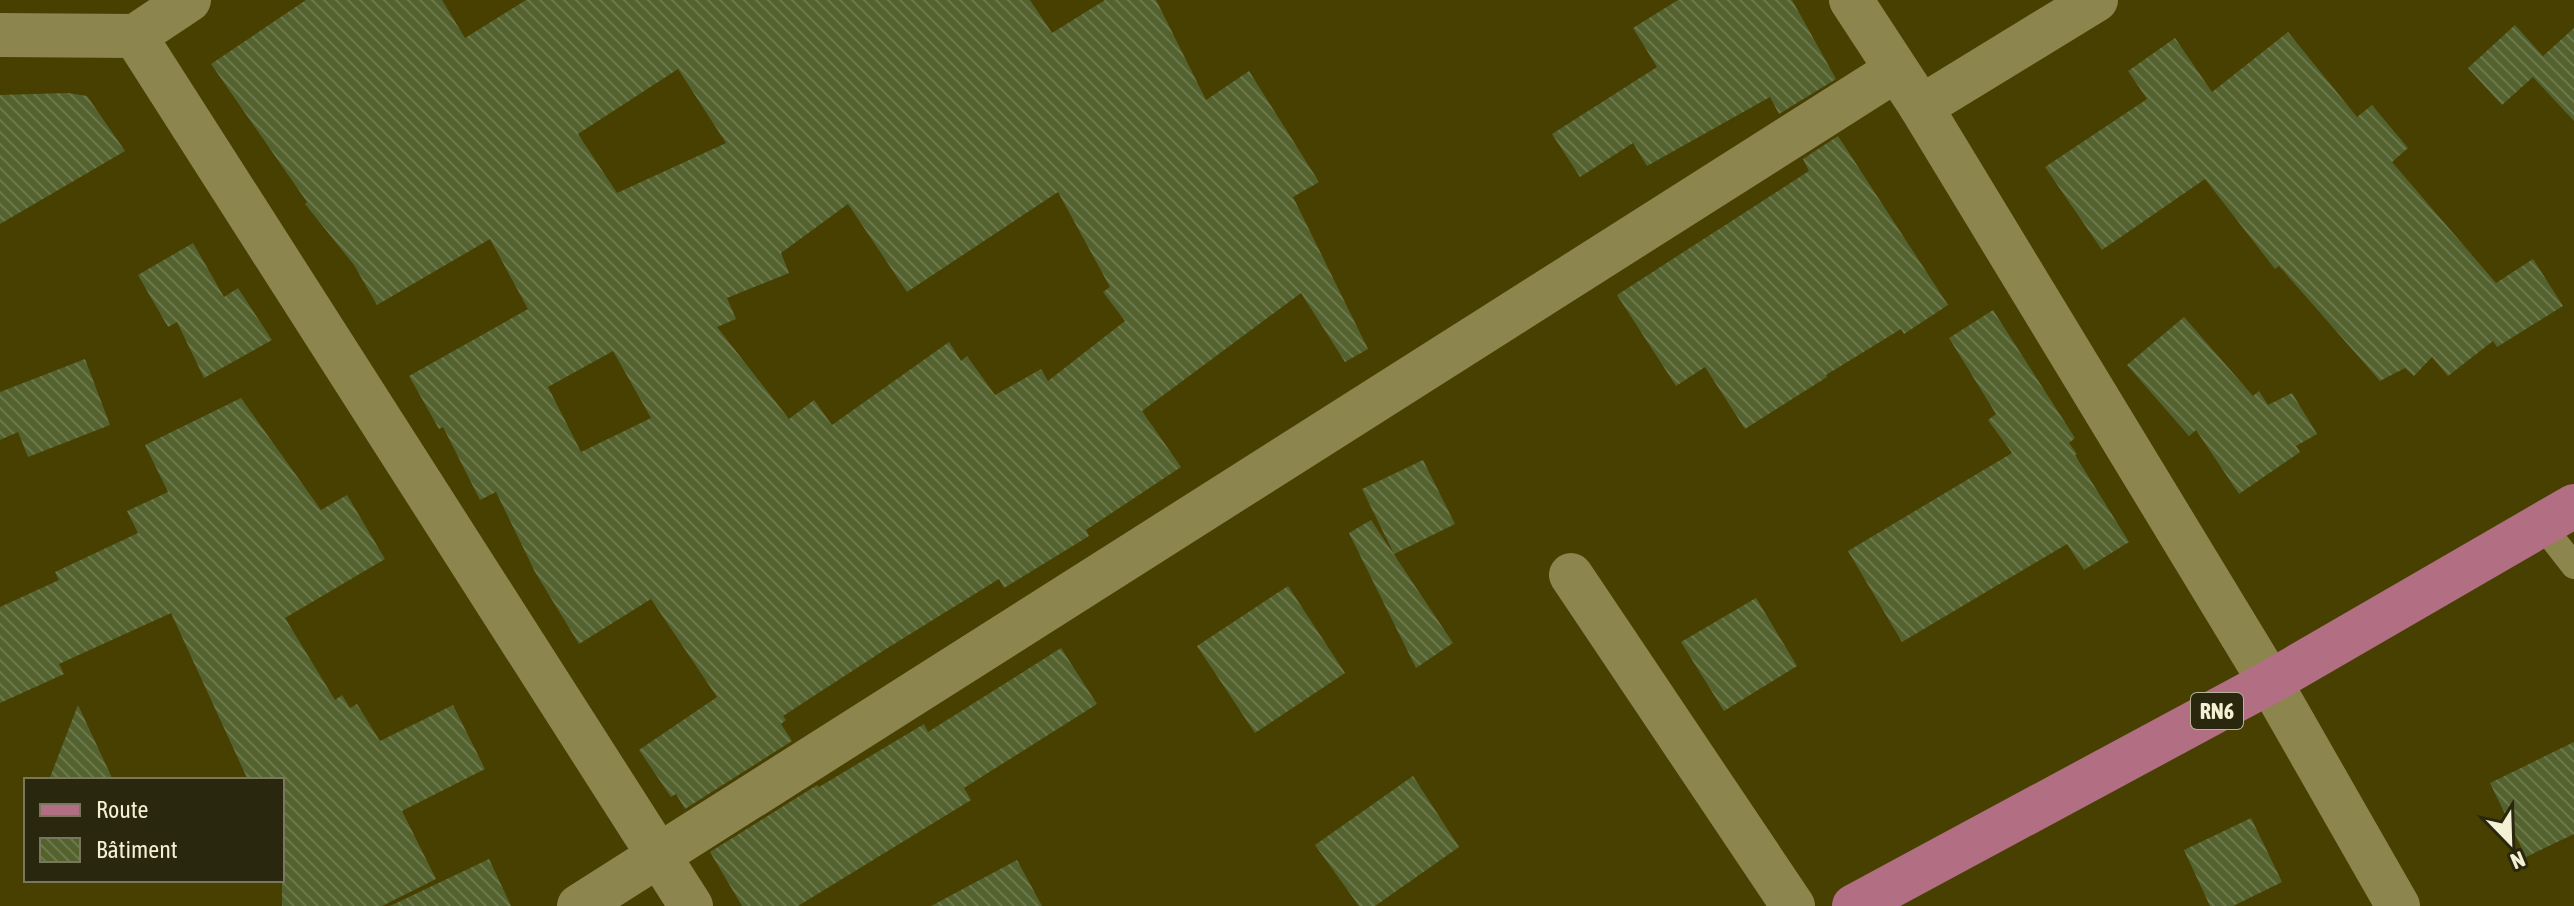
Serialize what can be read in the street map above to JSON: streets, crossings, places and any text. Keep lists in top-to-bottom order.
{
  "streets": {
    "main road": ["RN6"]
  },
  "legend": ["Route", "Bâtiment"],
  "north": "bottom right"
}
